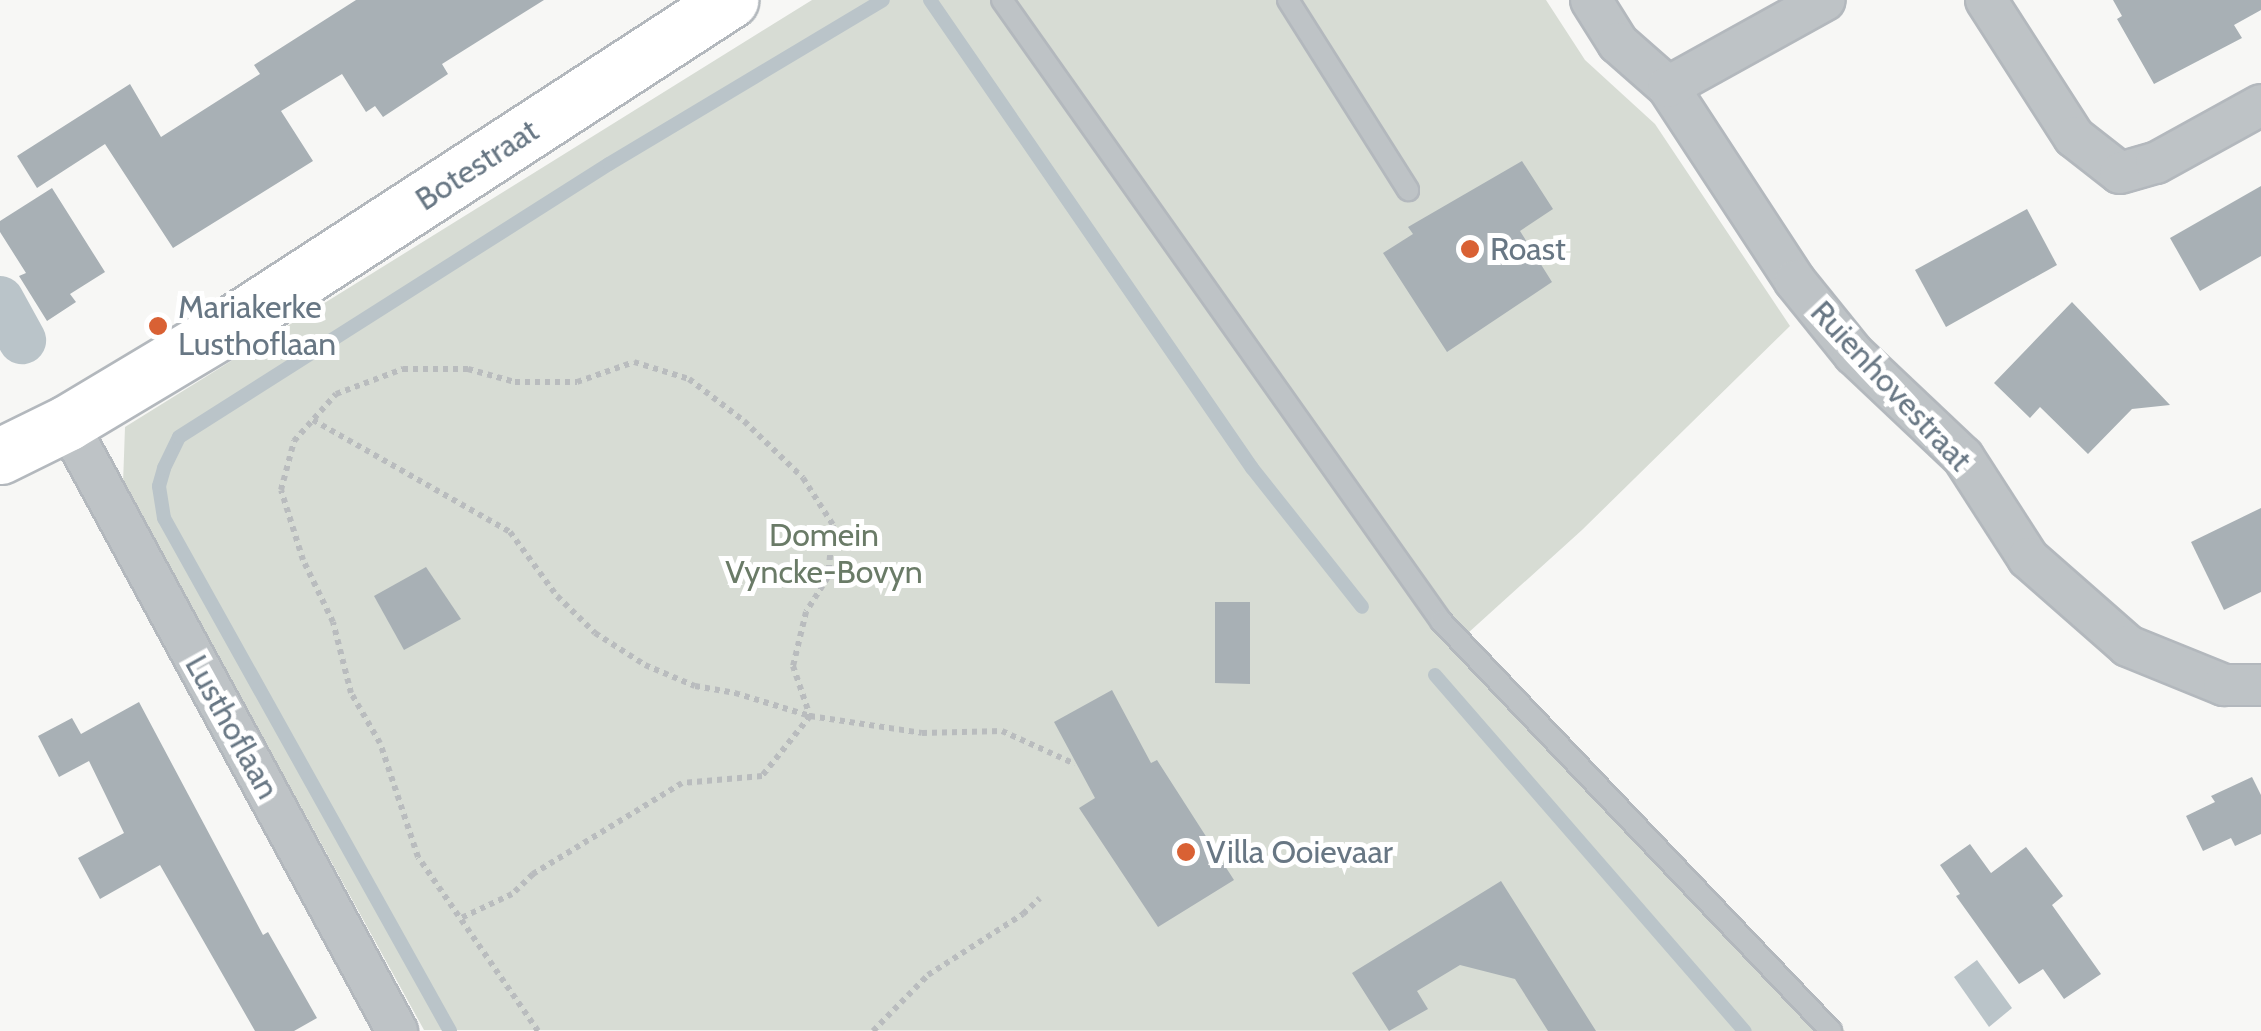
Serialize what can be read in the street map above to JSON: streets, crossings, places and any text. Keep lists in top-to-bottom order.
{
  "streets": {
    "street": ["Botestraat", "Ruienhovestraat", "Lusthoflaan"]
  },
  "crossings": [
    ["Botestraat", "Lusthoflaan"]
  ],
  "parks": ["Domein Vyncke-Bovyn"],
  "places": ["Roast", "Mariakerke Lusthoflaan", "Villa Ooievaar"]
}
